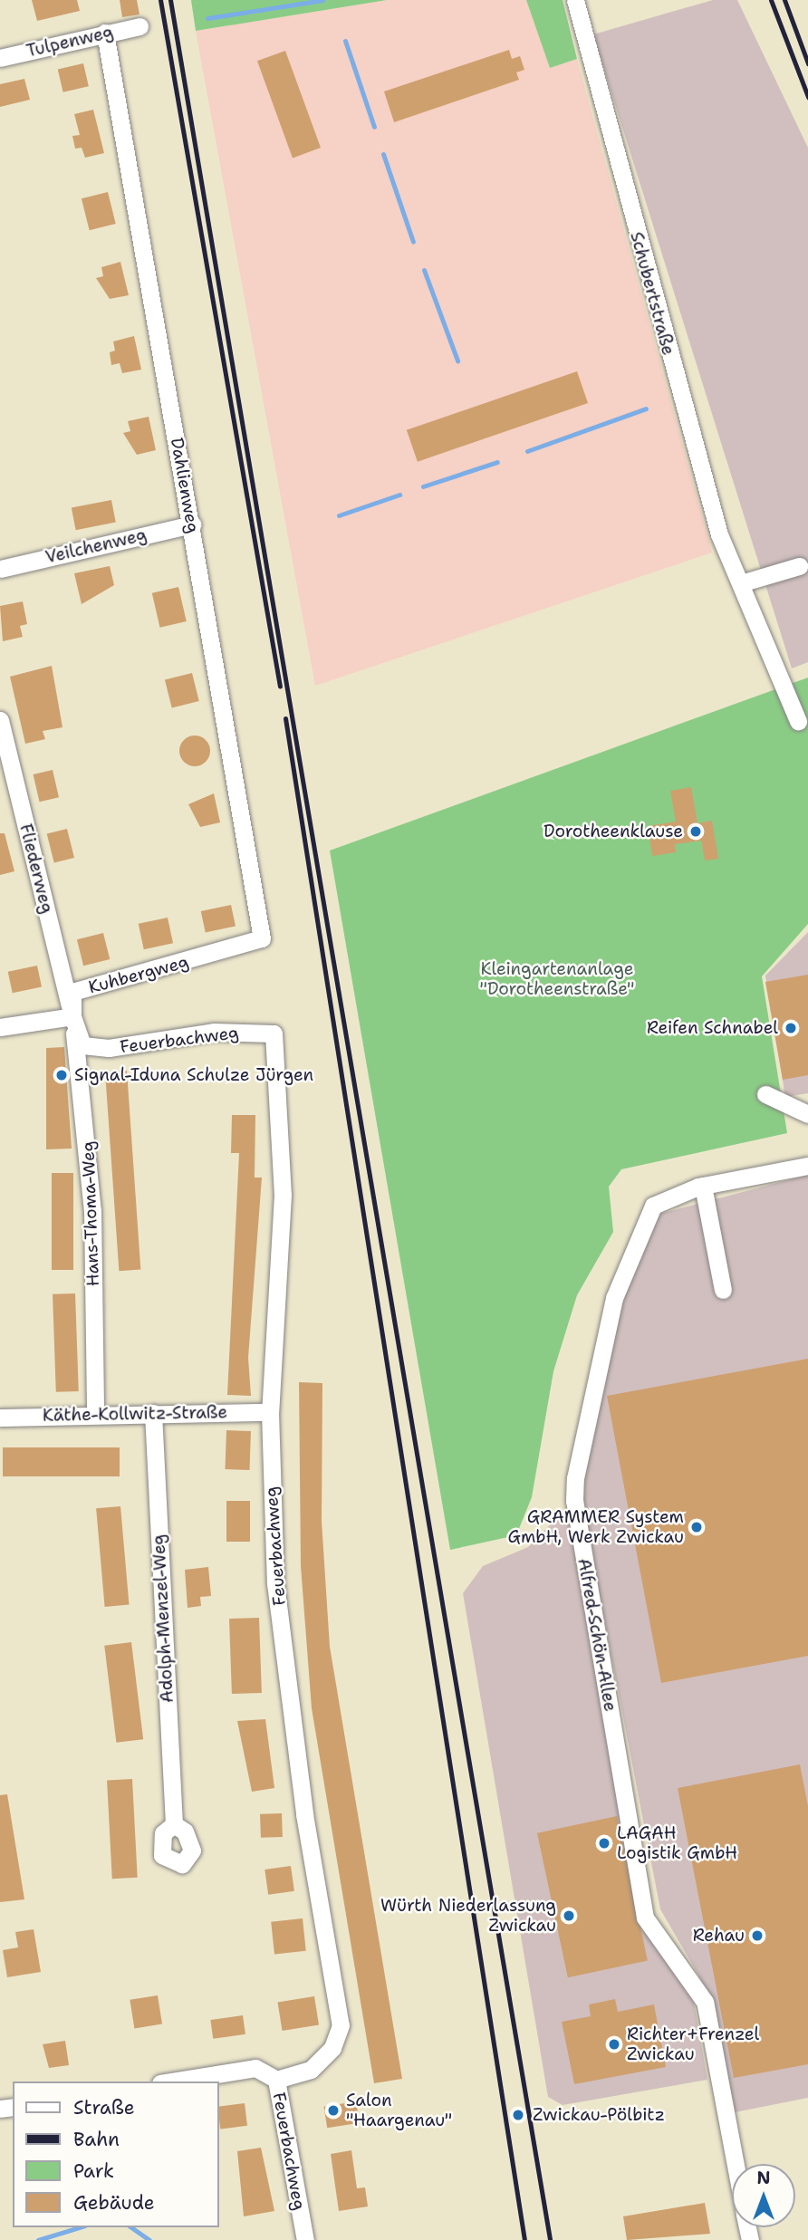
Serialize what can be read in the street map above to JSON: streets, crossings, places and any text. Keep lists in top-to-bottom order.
{
  "streets": {
    "street": [
      "Tulpenweg",
      "Schubertstraße",
      "Dahlienweg",
      "Veilchenweg",
      "Fliederweg",
      "Kuhbergweg",
      "Feuerbachweg",
      "Hans-Thoma-Weg",
      "Käthe-Kollwitz-Straße",
      "Adolph-Menzel-Weg",
      "Alfred-Schön-Allee"
    ]
  },
  "crossings": [
    ["Tulpenweg", "Dahlienweg"],
    ["Dahlienweg", "Veilchenweg"],
    ["Dahlienweg", "Kuhbergweg"],
    ["Fliederweg", "Kuhbergweg"],
    ["Fliederweg", "Feuerbachweg"],
    ["Fliederweg", "Hans-Thoma-Weg"],
    ["Kuhbergweg", "Feuerbachweg"],
    ["Kuhbergweg", "Hans-Thoma-Weg"],
    ["Feuerbachweg", "Hans-Thoma-Weg"],
    ["Feuerbachweg", "Käthe-Kollwitz-Straße"],
    ["Hans-Thoma-Weg", "Käthe-Kollwitz-Straße"],
    ["Käthe-Kollwitz-Straße", "Adolph-Menzel-Weg"]
  ],
  "parks": ["Kleingartenanlage \"Dorotheenstraße\""],
  "places": [
    "Dorotheenklause",
    "Reifen Schnabel",
    "Signal-Iduna Schulze Jürgen",
    "GRAMMER System GmbH, Werk Zwickau",
    "LAGAH Logistik GmbH",
    "Würth Niederlassung Zwickau",
    "Rehau",
    "Richter+Frenzel Zwickau",
    "Salon \"Haargenau\"",
    "Zwickau-Pölbitz"
  ],
  "legend": [
    "Straße",
    "Bahn",
    "Park",
    "Gebäude"
  ],
  "north": "top"
}
